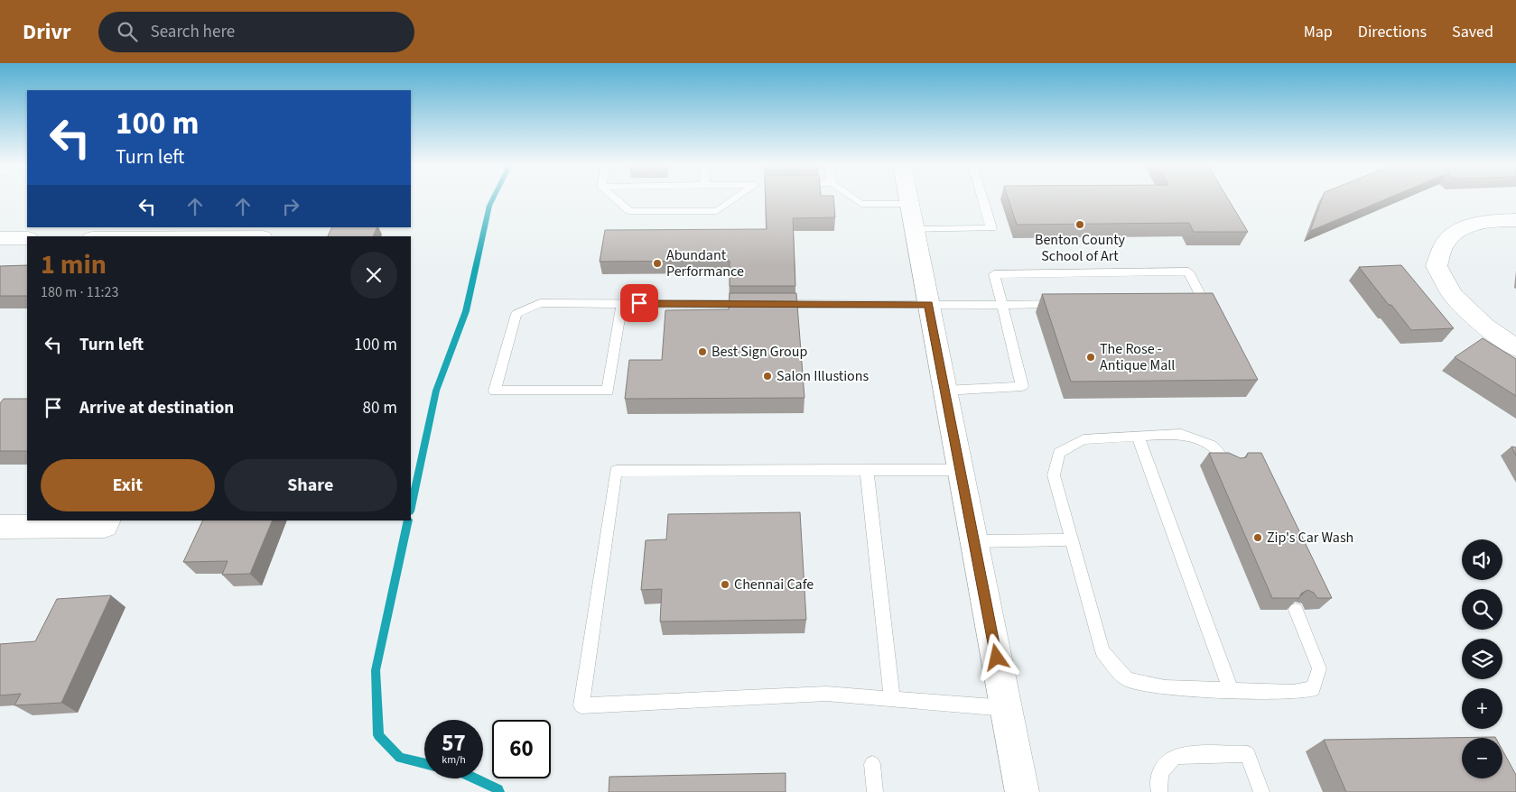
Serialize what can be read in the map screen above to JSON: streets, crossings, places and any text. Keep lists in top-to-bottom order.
{
  "places": [
    "Benton County School of Art",
    "Abundant Performance",
    "Best Sign Group",
    "The Rose - Antique Mall",
    "Salon Illustions",
    "Zip's Car Wash",
    "Chennai Cafe"
  ],
  "page": {
    "header": "Drivr",
    "search": "Search here",
    "nav": ["Map", "Directions", "Saved"],
    "turn": ["100 m", "Turn left"],
    "heading": ["1 min", "180 m · 11:23"],
    "list": [
      {
        "name": "Turn left",
        "value": "100 m"
      },
      {
        "name": "Arrive at destination",
        "value": "80 m"
      }
    ],
    "buttons": ["Exit", "Share"],
    "map_buttons": ["+", "−"],
    "speed": "57 km/h",
    "limit": "60"
  }
}
